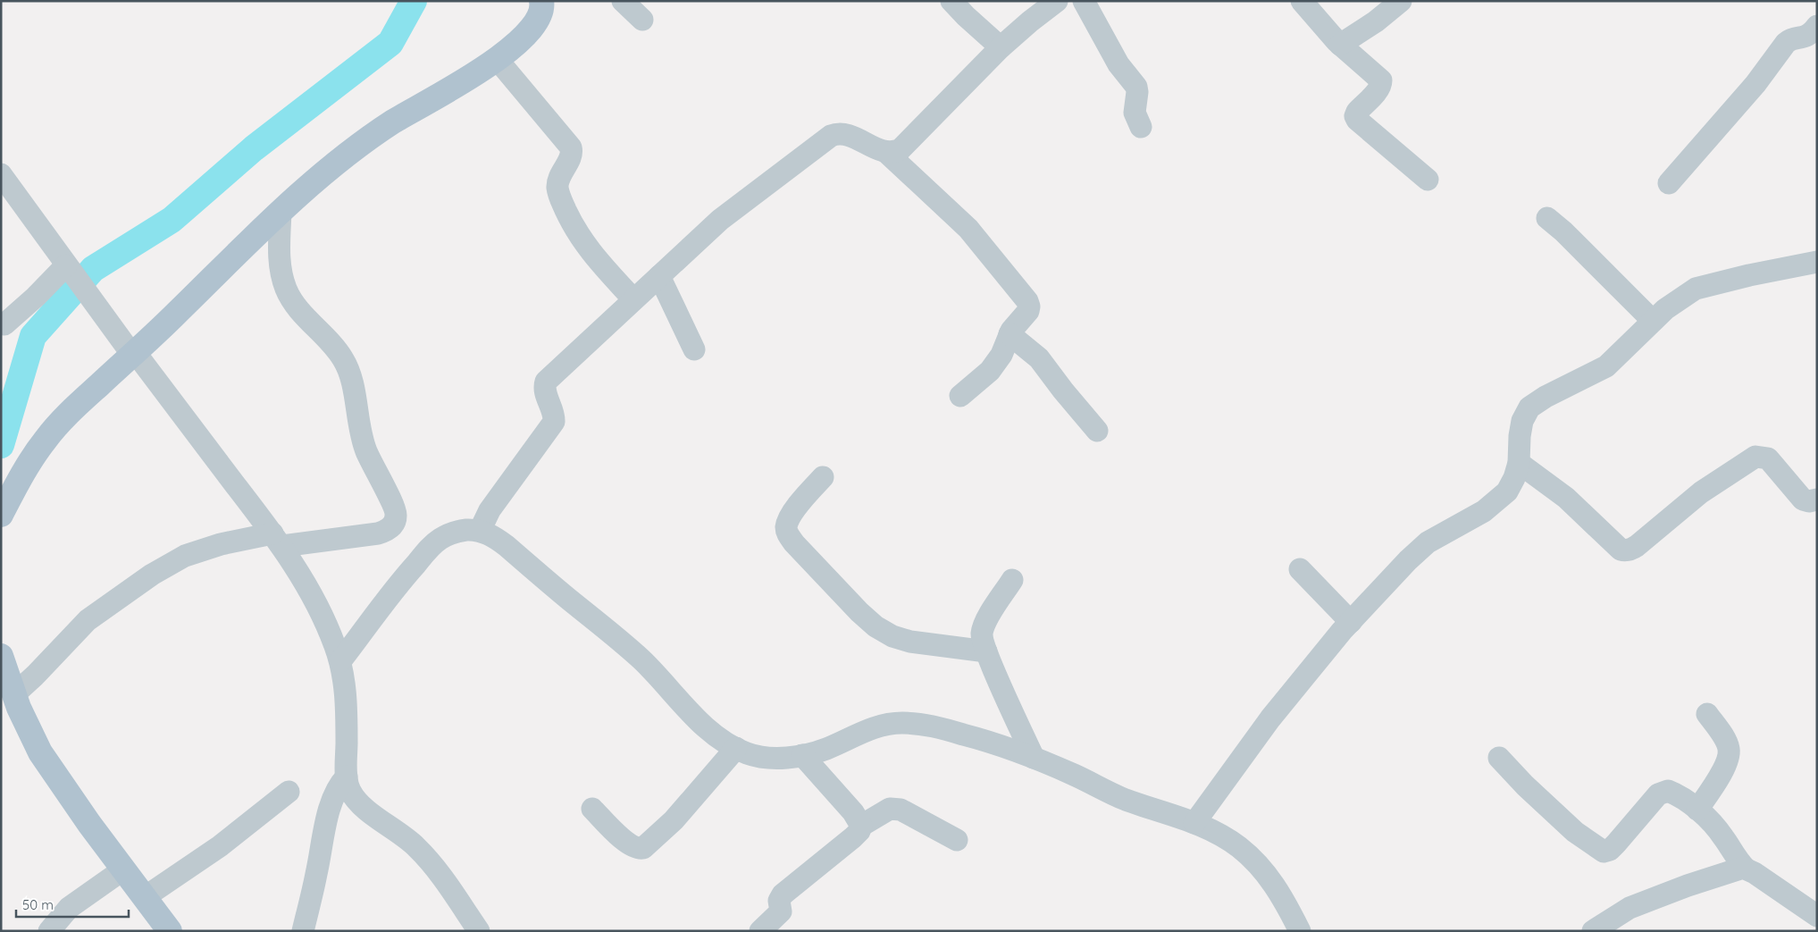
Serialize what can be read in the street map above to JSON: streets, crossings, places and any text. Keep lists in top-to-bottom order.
{
  "scale_bar": "50 m"
}
